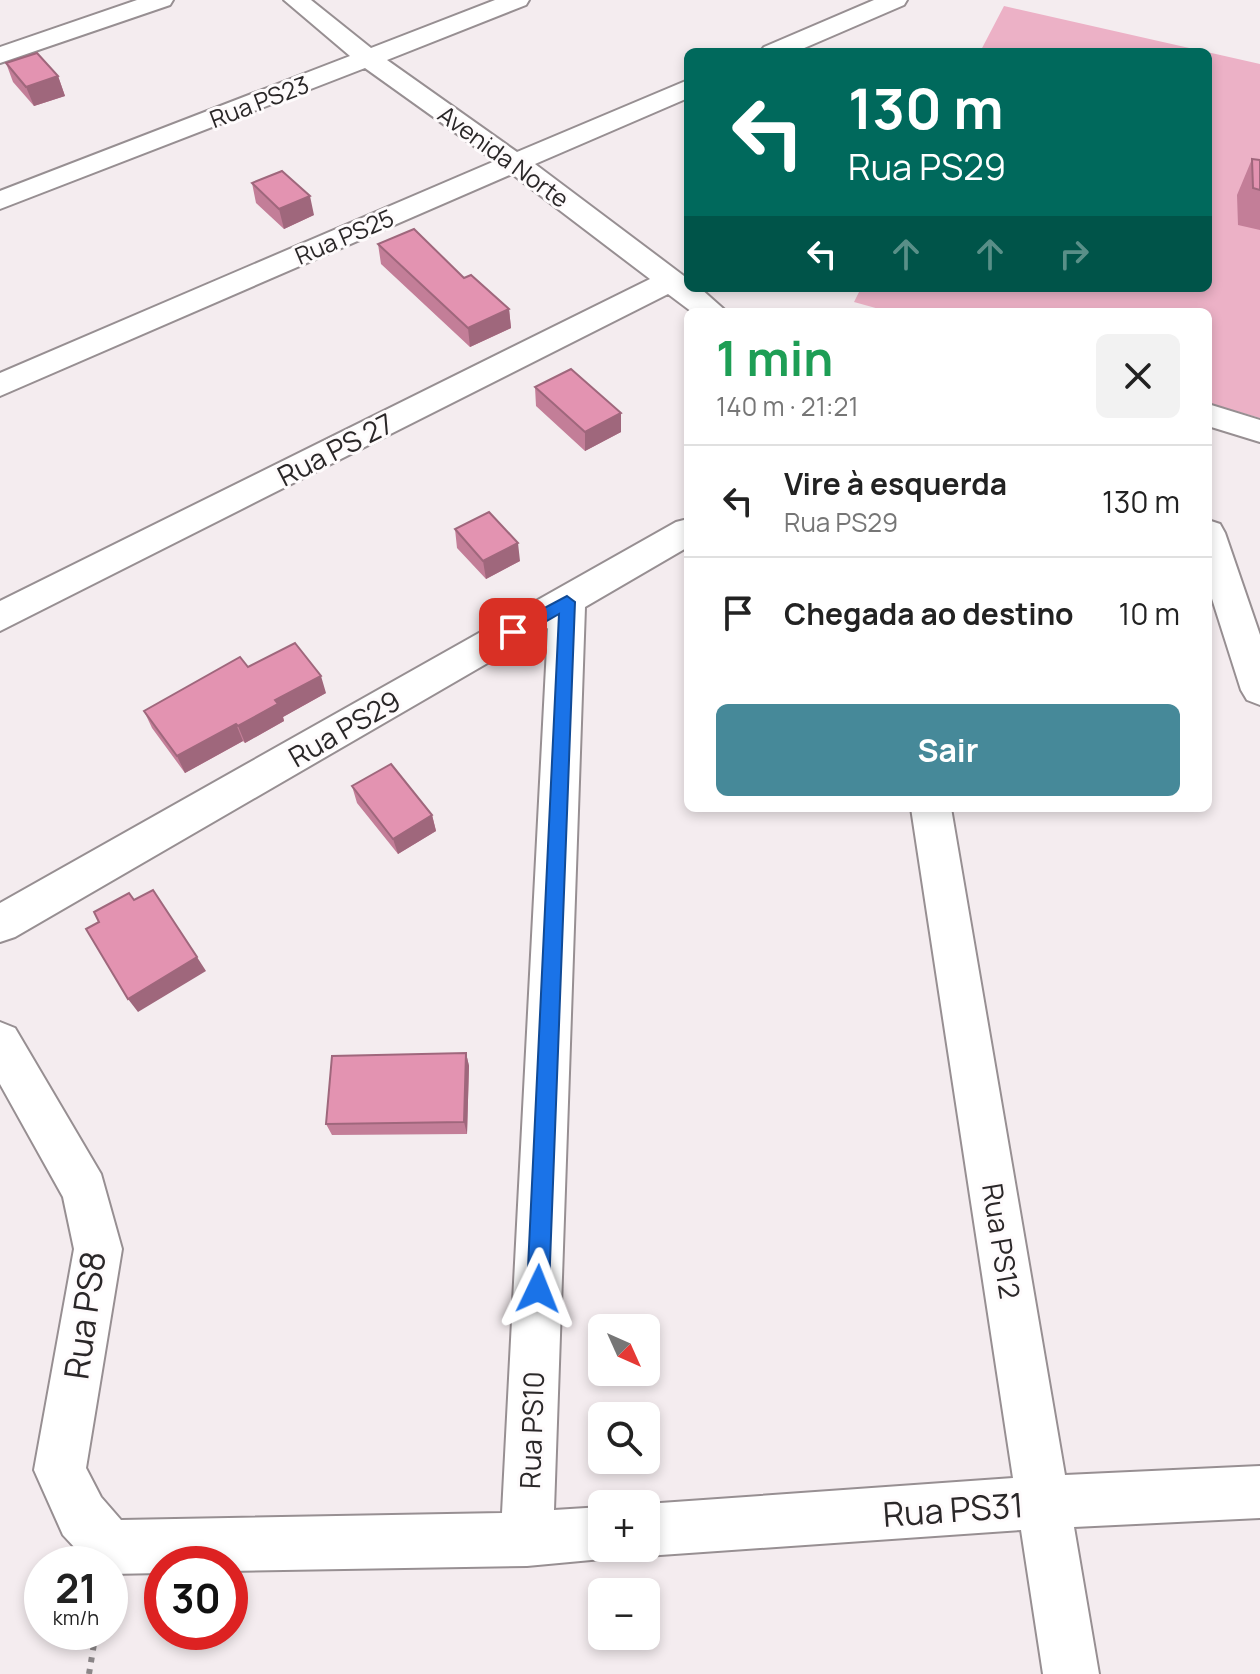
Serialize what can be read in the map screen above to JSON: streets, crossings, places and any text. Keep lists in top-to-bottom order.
{
  "streets": {
    "street": [
      "Rua PS23",
      "Avenida Norte",
      "Rua PS25",
      "Rua PS 27",
      "Rua PS29",
      "Rua PS12",
      "Rua PS8",
      "Rua PS10",
      "Rua PS31"
    ]
  },
  "crossings": [
    ["Rua PS23", "Avenida Norte"],
    ["Avenida Norte", "Rua PS25"],
    ["Avenida Norte", "Rua PS 27"],
    ["Rua PS29", "Rua PS10"],
    ["Rua PS12", "Rua PS31"],
    ["Rua PS8", "Rua PS10"]
  ],
  "north": "bottom right",
  "page": {
    "turn": ["130 m", "Rua PS29"],
    "heading": ["1 min", "140 m · 21:21"],
    "list": [
      {
        "name": "Vire à esquerda",
        "note": "Rua PS29",
        "value": "130 m"
      },
      {
        "name": "Chegada ao destino",
        "value": "10 m"
      }
    ],
    "buttons": "Sair",
    "map_buttons": ["+", "−"],
    "speed": "21 km/h",
    "limit": "30"
  }
}
